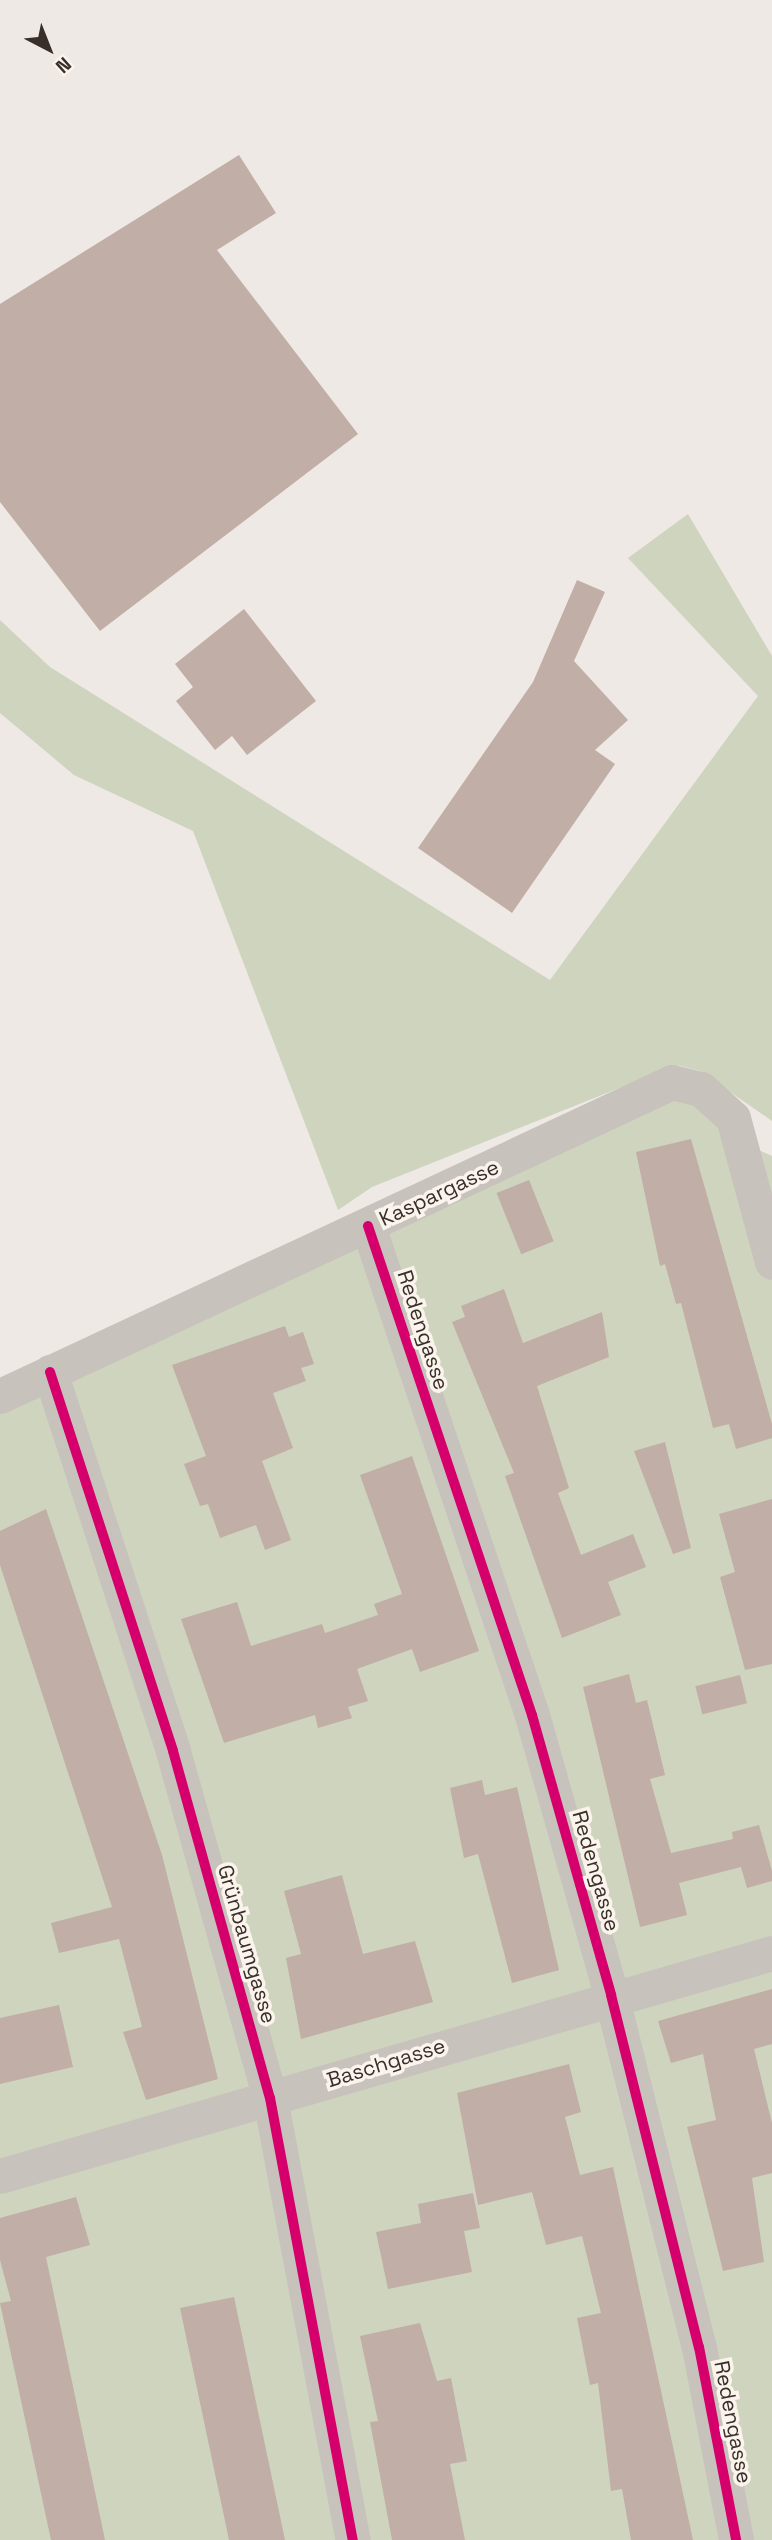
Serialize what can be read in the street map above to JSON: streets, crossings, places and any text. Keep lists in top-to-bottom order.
{
  "streets": {
    "street": [
      "Kaspargasse",
      "Redengasse",
      "Grünbaumgasse",
      "Baschgasse"
    ]
  },
  "crossings": [
    ["Kaspargasse", "Redengasse"],
    ["Kaspargasse", "Grünbaumgasse"],
    ["Redengasse", "Baschgasse"],
    ["Grünbaumgasse", "Baschgasse"]
  ],
  "north": "bottom right"
}
